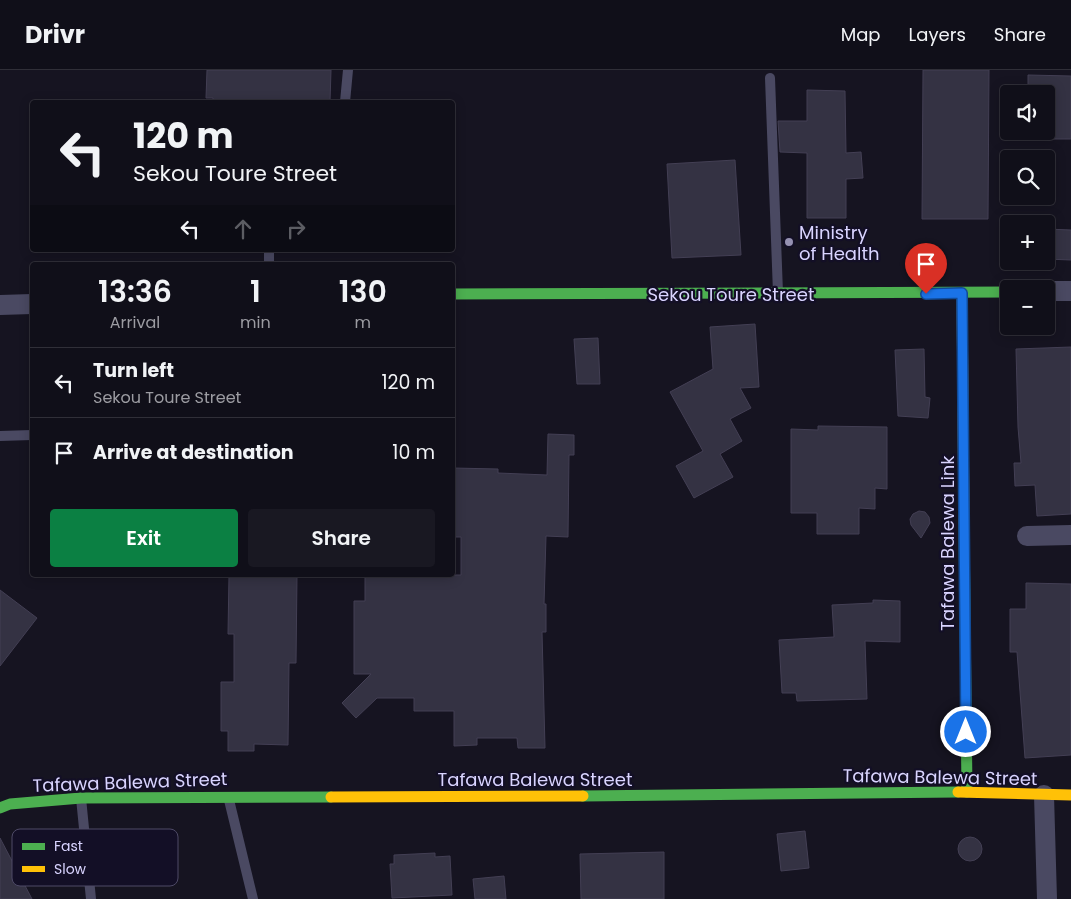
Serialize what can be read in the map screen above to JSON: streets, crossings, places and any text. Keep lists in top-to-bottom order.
{
  "streets": {
    "street": ["Sekou Toure Street", "Tafawa Balewa Link", "Tafawa Balewa Street"]
  },
  "crossings": [
    ["Sekou Toure Street", "Tafawa Balewa Link"],
    ["Tafawa Balewa Link", "Tafawa Balewa Street"]
  ],
  "places": ["Ministry of Health"],
  "legend": ["Fast", "Slow"],
  "page": {
    "header": "Drivr",
    "nav": ["Map", "Layers", "Share"],
    "map_buttons": ["+", "−"],
    "turn": ["120 m", "Sekou Toure Street"],
    "eta": [
      "13:36",
      "Arrival",
      "1",
      "min",
      "130",
      "m"
    ],
    "list": [
      {
        "name": "Turn left",
        "note": "Sekou Toure Street",
        "value": "120 m"
      },
      {
        "name": "Arrive at destination",
        "value": "10 m"
      }
    ],
    "buttons": ["Exit", "Share"]
  }
}
